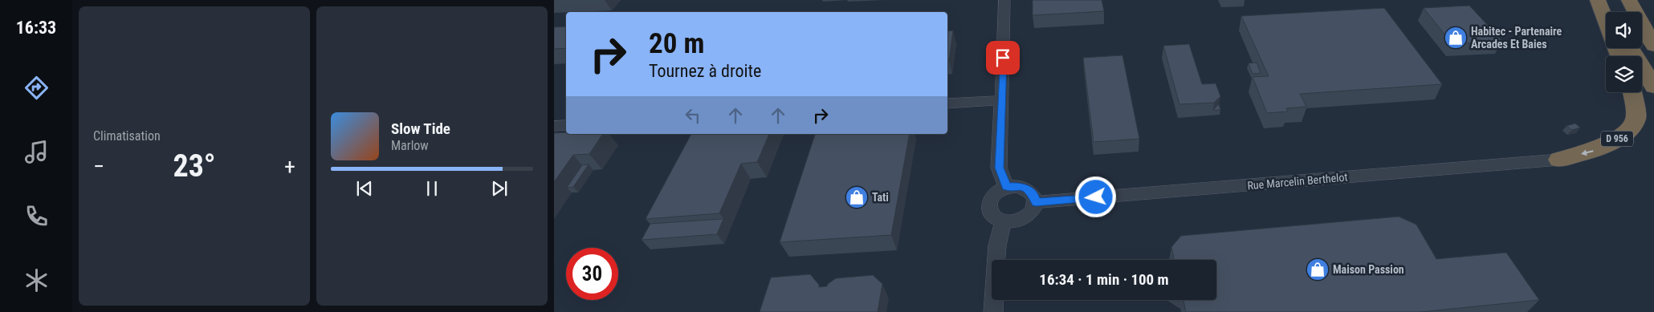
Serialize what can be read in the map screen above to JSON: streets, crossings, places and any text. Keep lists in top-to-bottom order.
{
  "streets": {
    "highway": ["D 956"],
    "street": ["Rue Marcelin Berthelot"]
  },
  "crossings": [
    ["D 956", "Rue Marcelin Berthelot"]
  ],
  "places": {
    "shop": ["Habitec - Partenaire Arcades Et Baies", "Tati", "Maison Passion"]
  },
  "page": {
    "tabs": "16:33",
    "tile": "Climatisation",
    "turn": ["20 m", "Tournez à droite"],
    "song": ["Slow Tide", "Marlow"],
    "heat": ["−", "23°", "+"],
    "limit": "30",
    "trip": "16:34 · 1 min · 100 m"
  }
}
